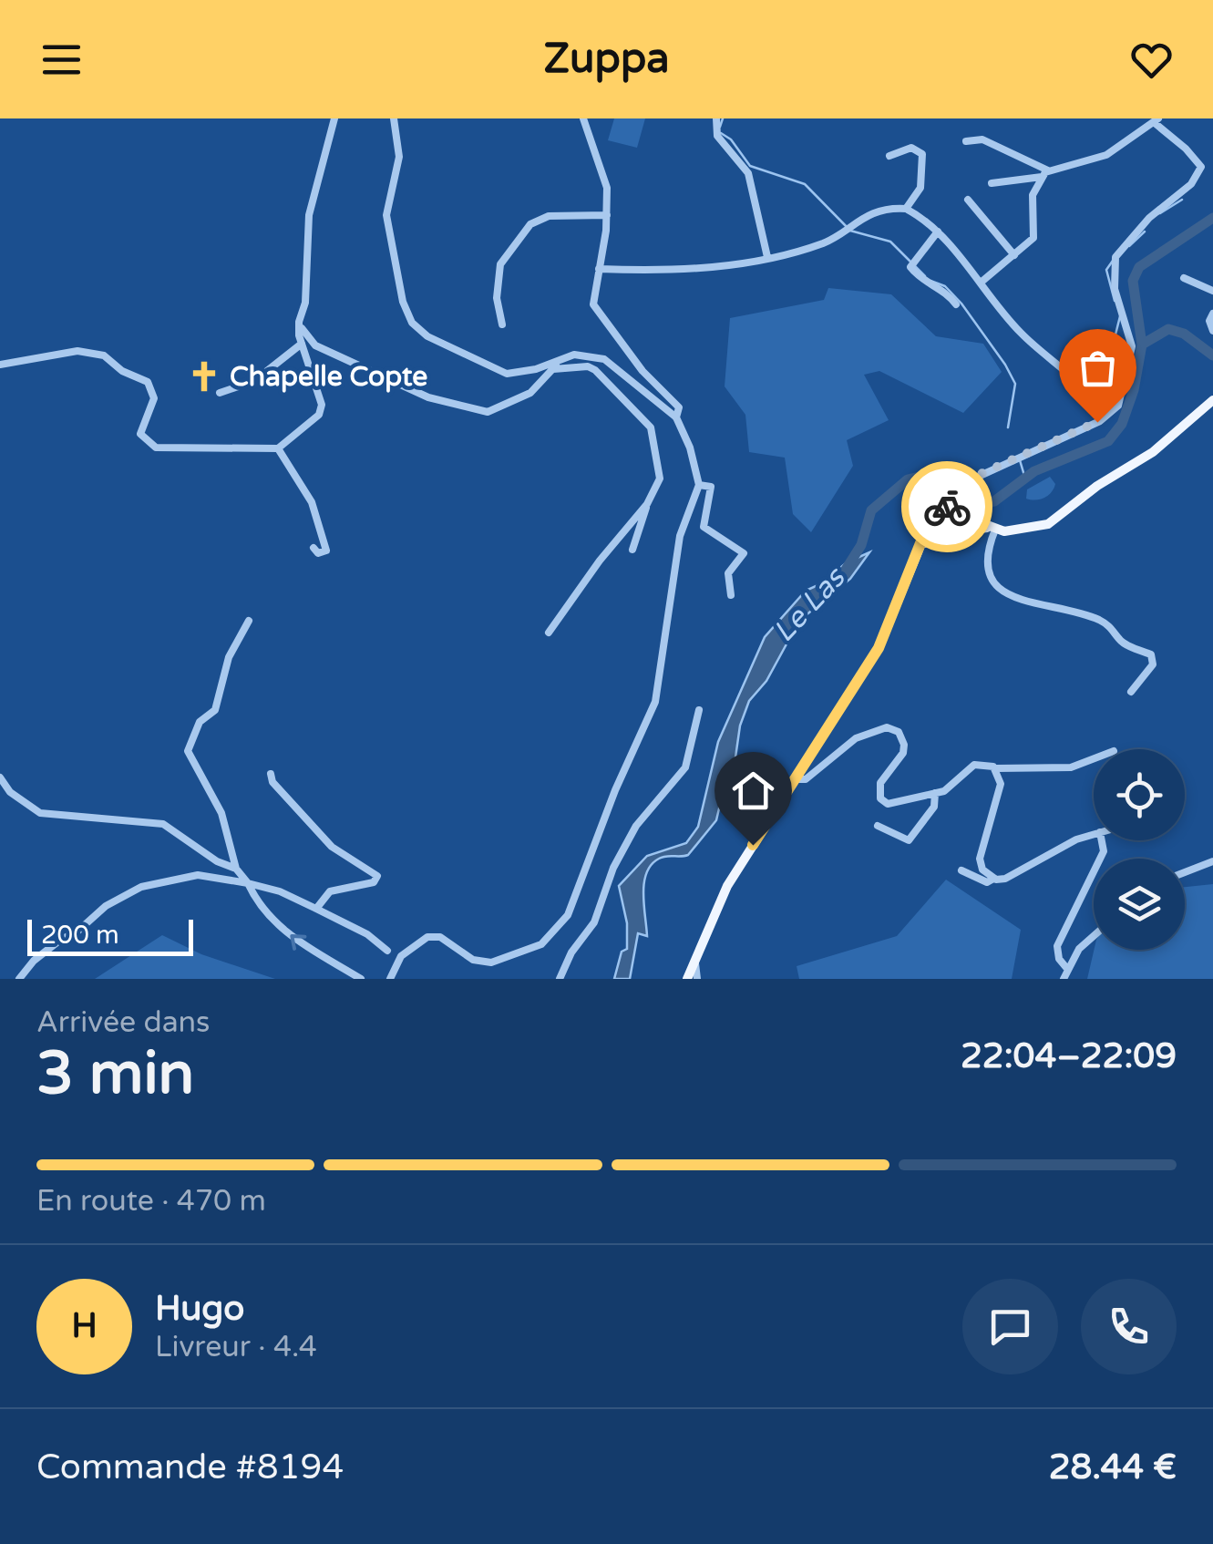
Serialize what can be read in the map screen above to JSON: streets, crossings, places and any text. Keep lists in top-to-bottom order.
{
  "water": ["Le Las"],
  "places": {
    "church": ["Chapelle Copte"]
  },
  "scale_bar": "200 m",
  "page": {
    "header": "Zuppa",
    "scale": "200 m",
    "heading": ["3 min", "Arrivée dans", "22:04–22:09"],
    "panel": [
      "Hugo",
      "Livreur · 4.4",
      "Commande #8194",
      "28.44 €"
    ],
    "bar": "En route · 470 m",
    "round": "H"
  }
}
